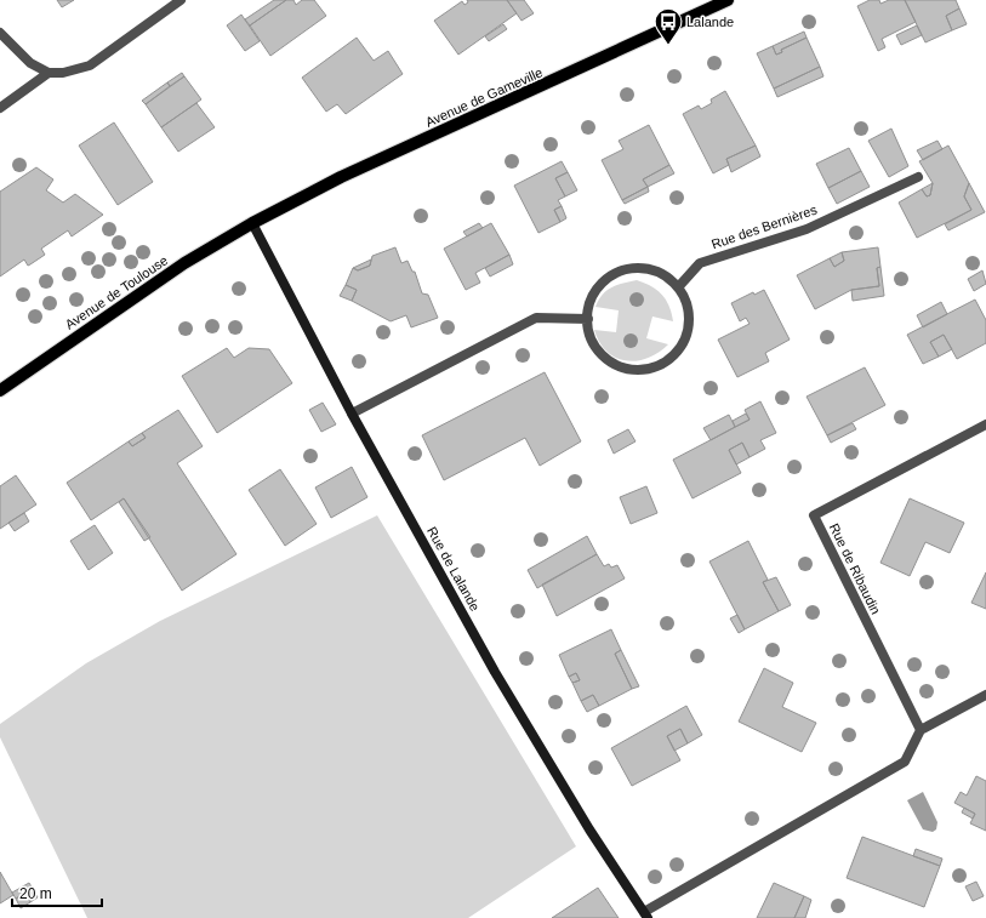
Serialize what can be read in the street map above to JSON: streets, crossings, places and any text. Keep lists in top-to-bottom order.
{
  "streets": {
    "main road": ["Avenue de Gameville", "Avenue de Toulouse"],
    "street": ["Rue des Bernières", "Rue de Lalande", "Rue de Ribaudin"]
  },
  "crossings": [
    ["Avenue de Gameville", "Avenue de Toulouse"],
    ["Avenue de Gameville", "Rue de Lalande"],
    ["Avenue de Toulouse", "Rue de Lalande"]
  ],
  "places": {
    "bus stop": ["Lalande"]
  },
  "scale_bar": "20 m"
}
